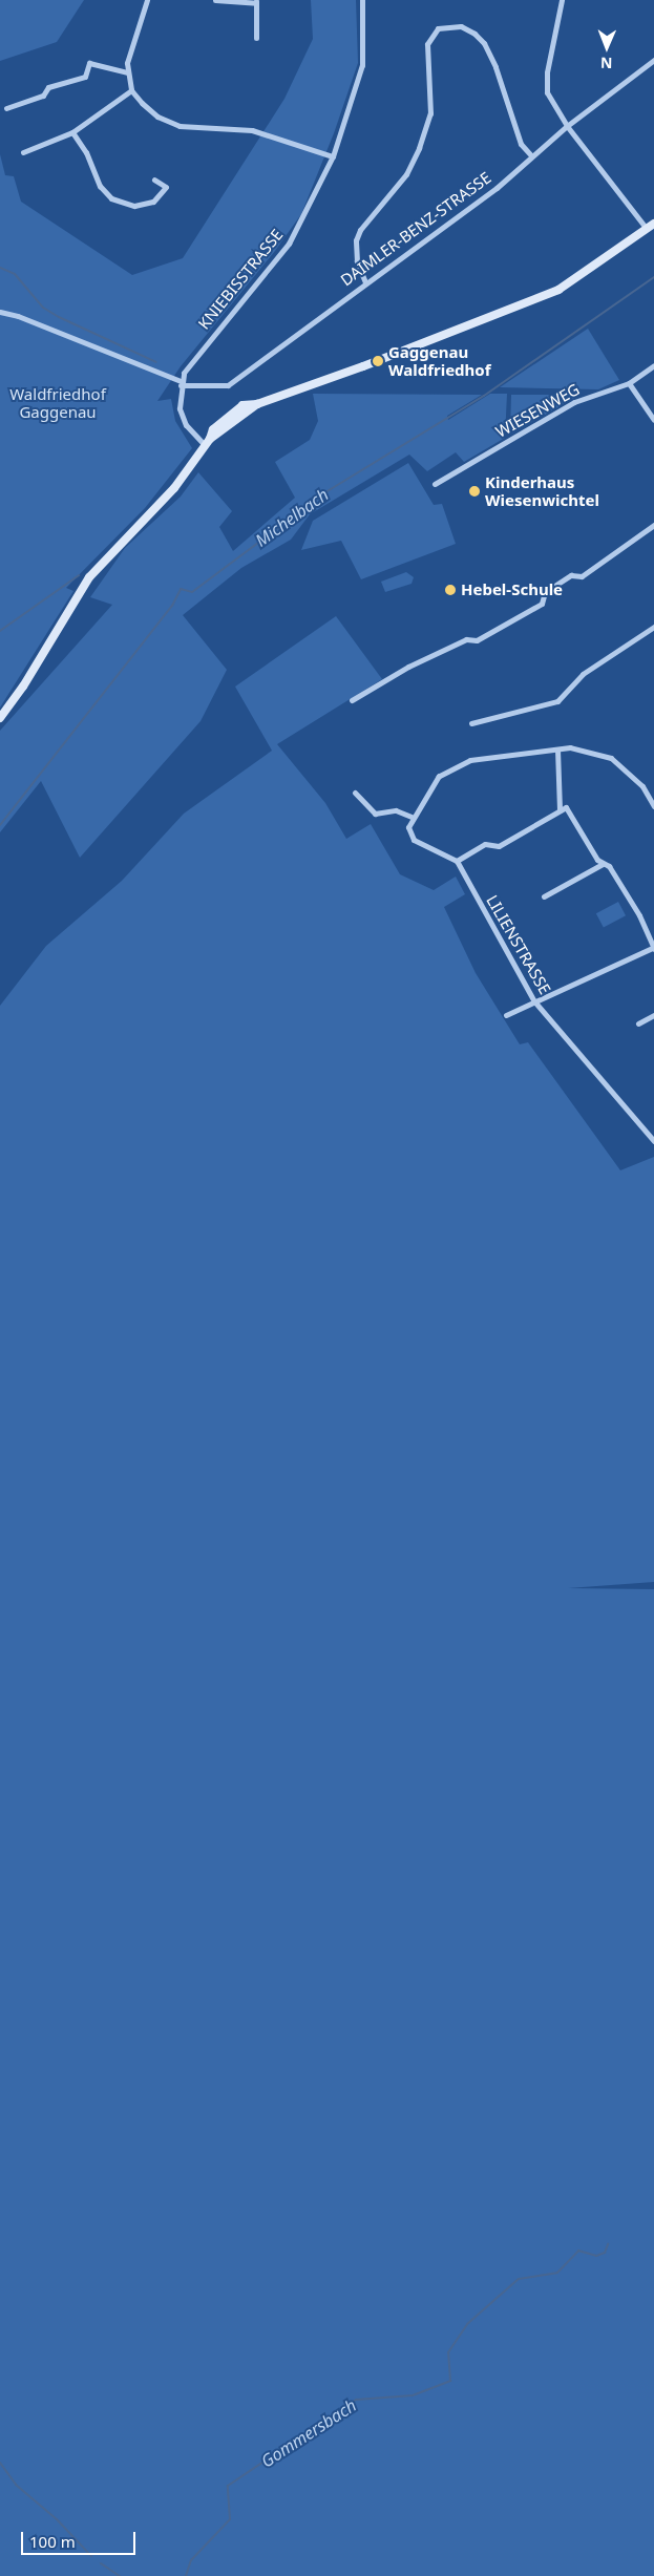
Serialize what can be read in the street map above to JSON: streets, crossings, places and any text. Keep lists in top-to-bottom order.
{
  "streets": {
    "street": [
      "DAIMLER-BENZ-STRASSE",
      "KNIEBISSTRASSE",
      "WIESENWEG",
      "LILIENSTRASSE"
    ]
  },
  "crossings": [
    ["DAIMLER-BENZ-STRASSE", "KNIEBISSTRASSE"]
  ],
  "water": ["Michelbach", "Gommersbach"],
  "parks": ["Waldfriedhof Gaggenau"],
  "places": ["Gaggenau Waldfriedhof", "Kinderhaus Wiesenwichtel", "Hebel-Schule"],
  "scale_bar": "100 m",
  "north": "bottom"
}
